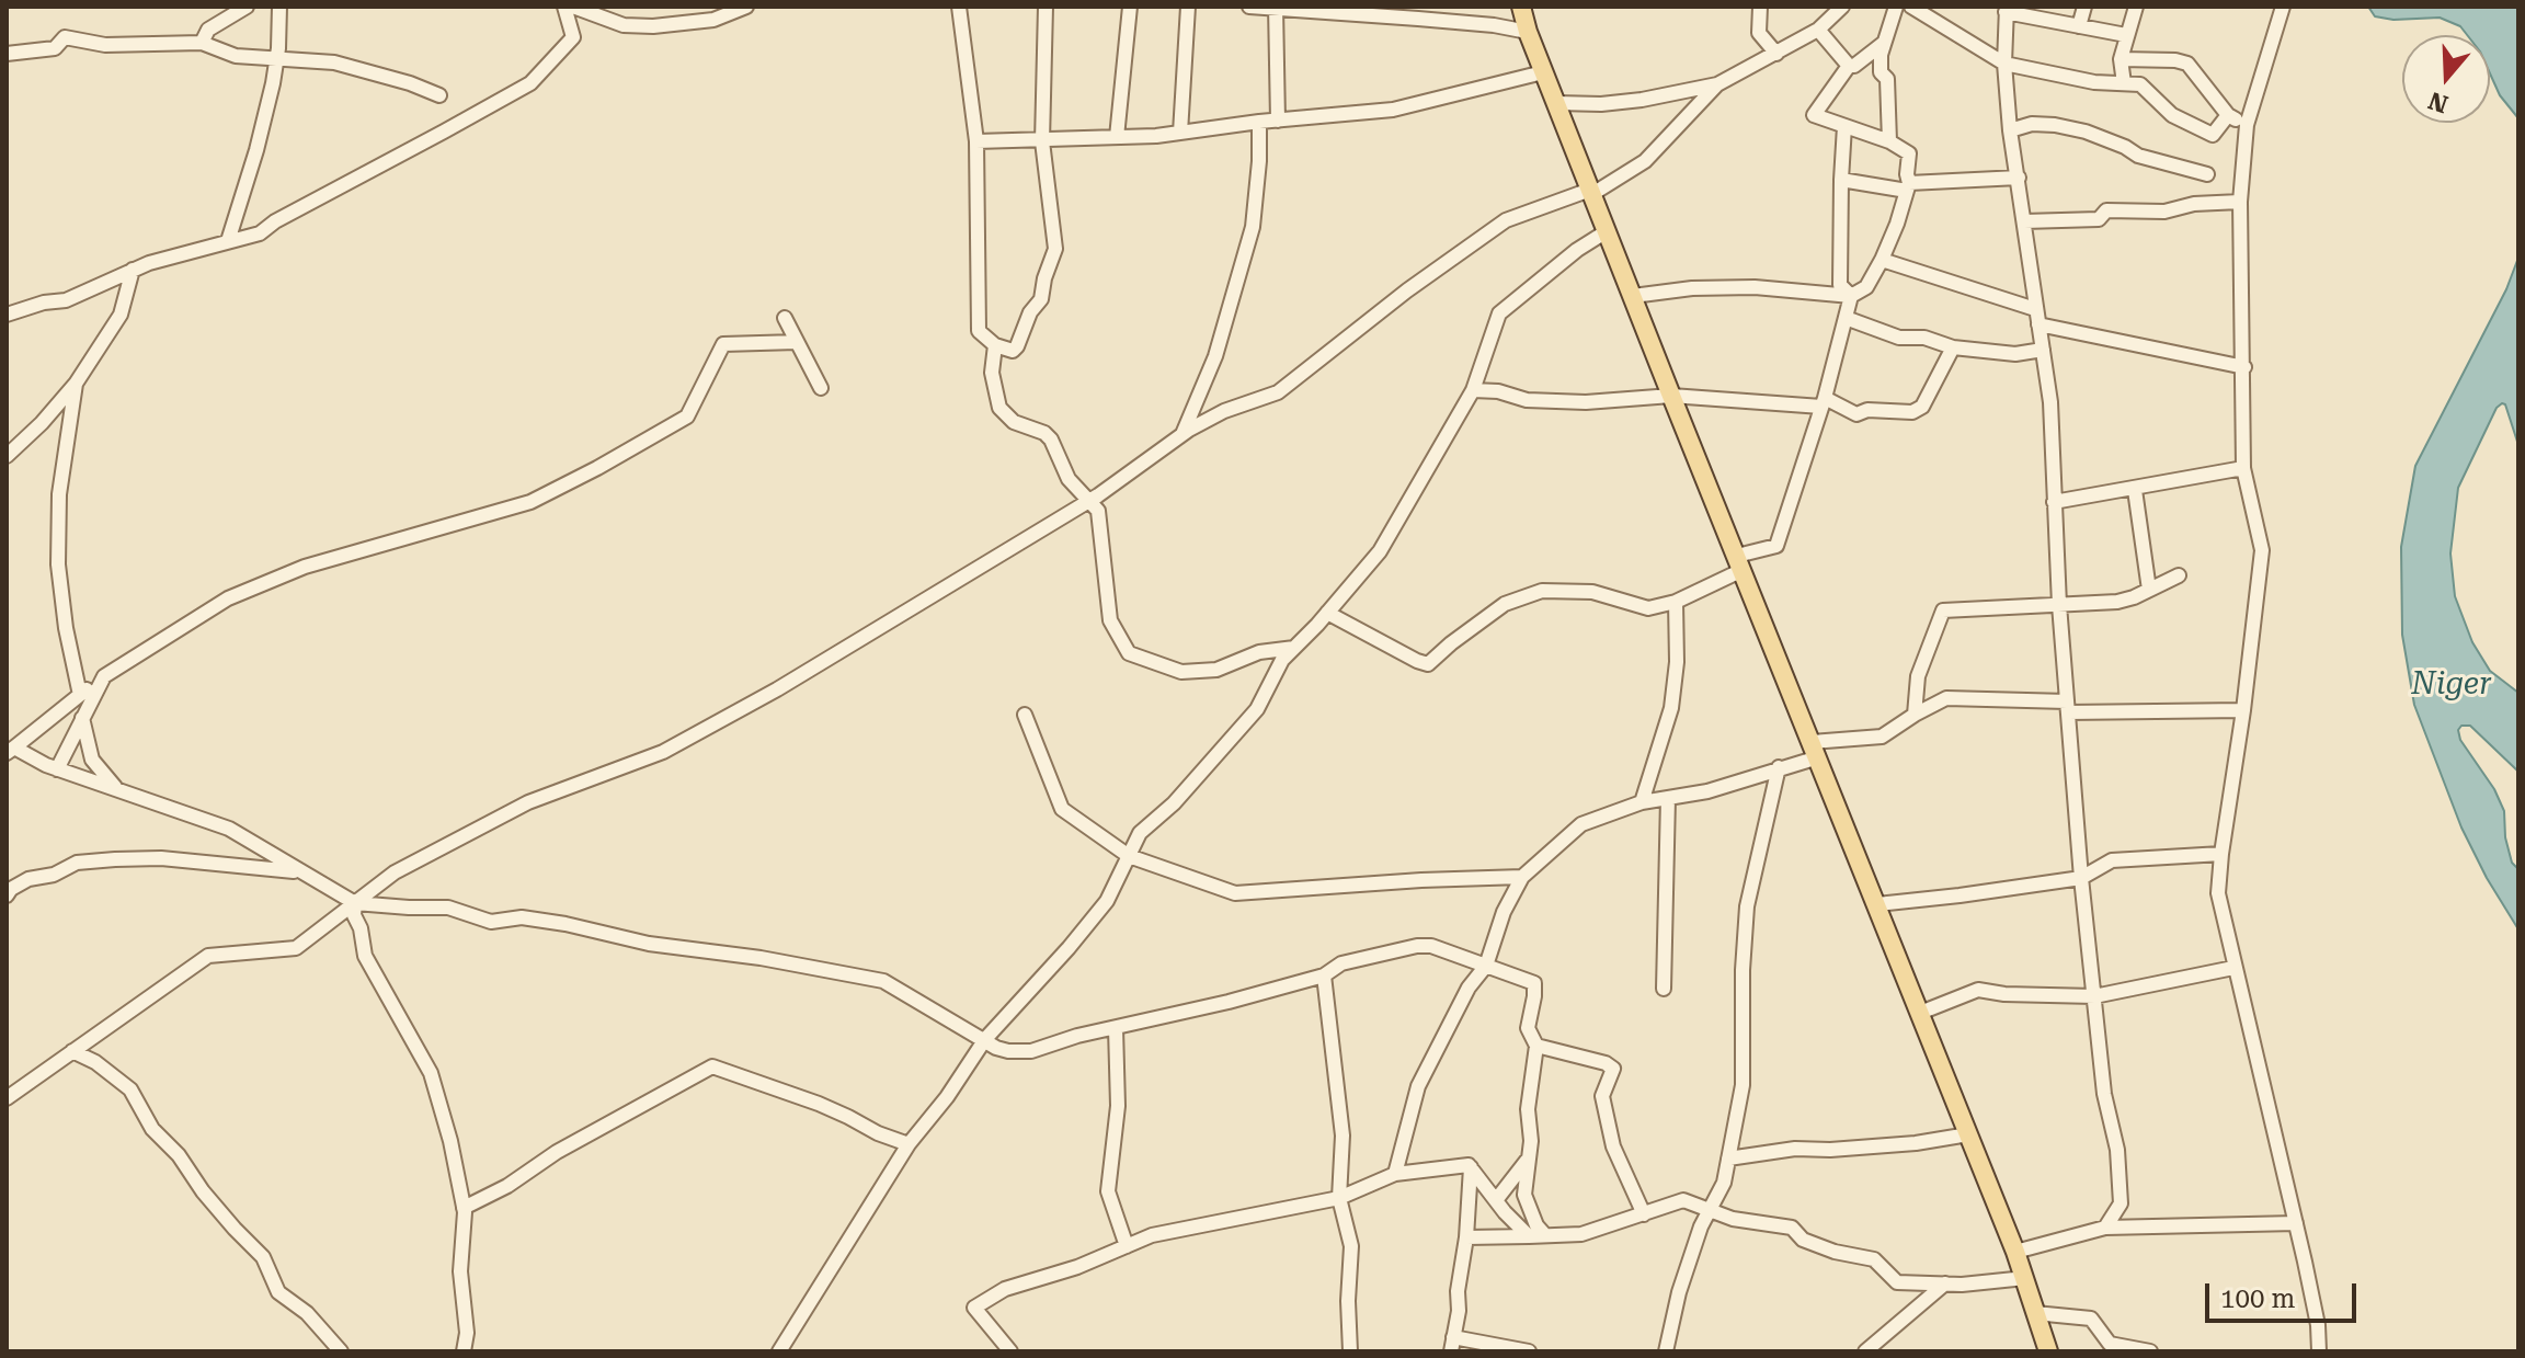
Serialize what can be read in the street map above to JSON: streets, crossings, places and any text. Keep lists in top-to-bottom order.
{
  "water": ["Niger"],
  "scale_bar": "100 m",
  "north": "bottom"
}
